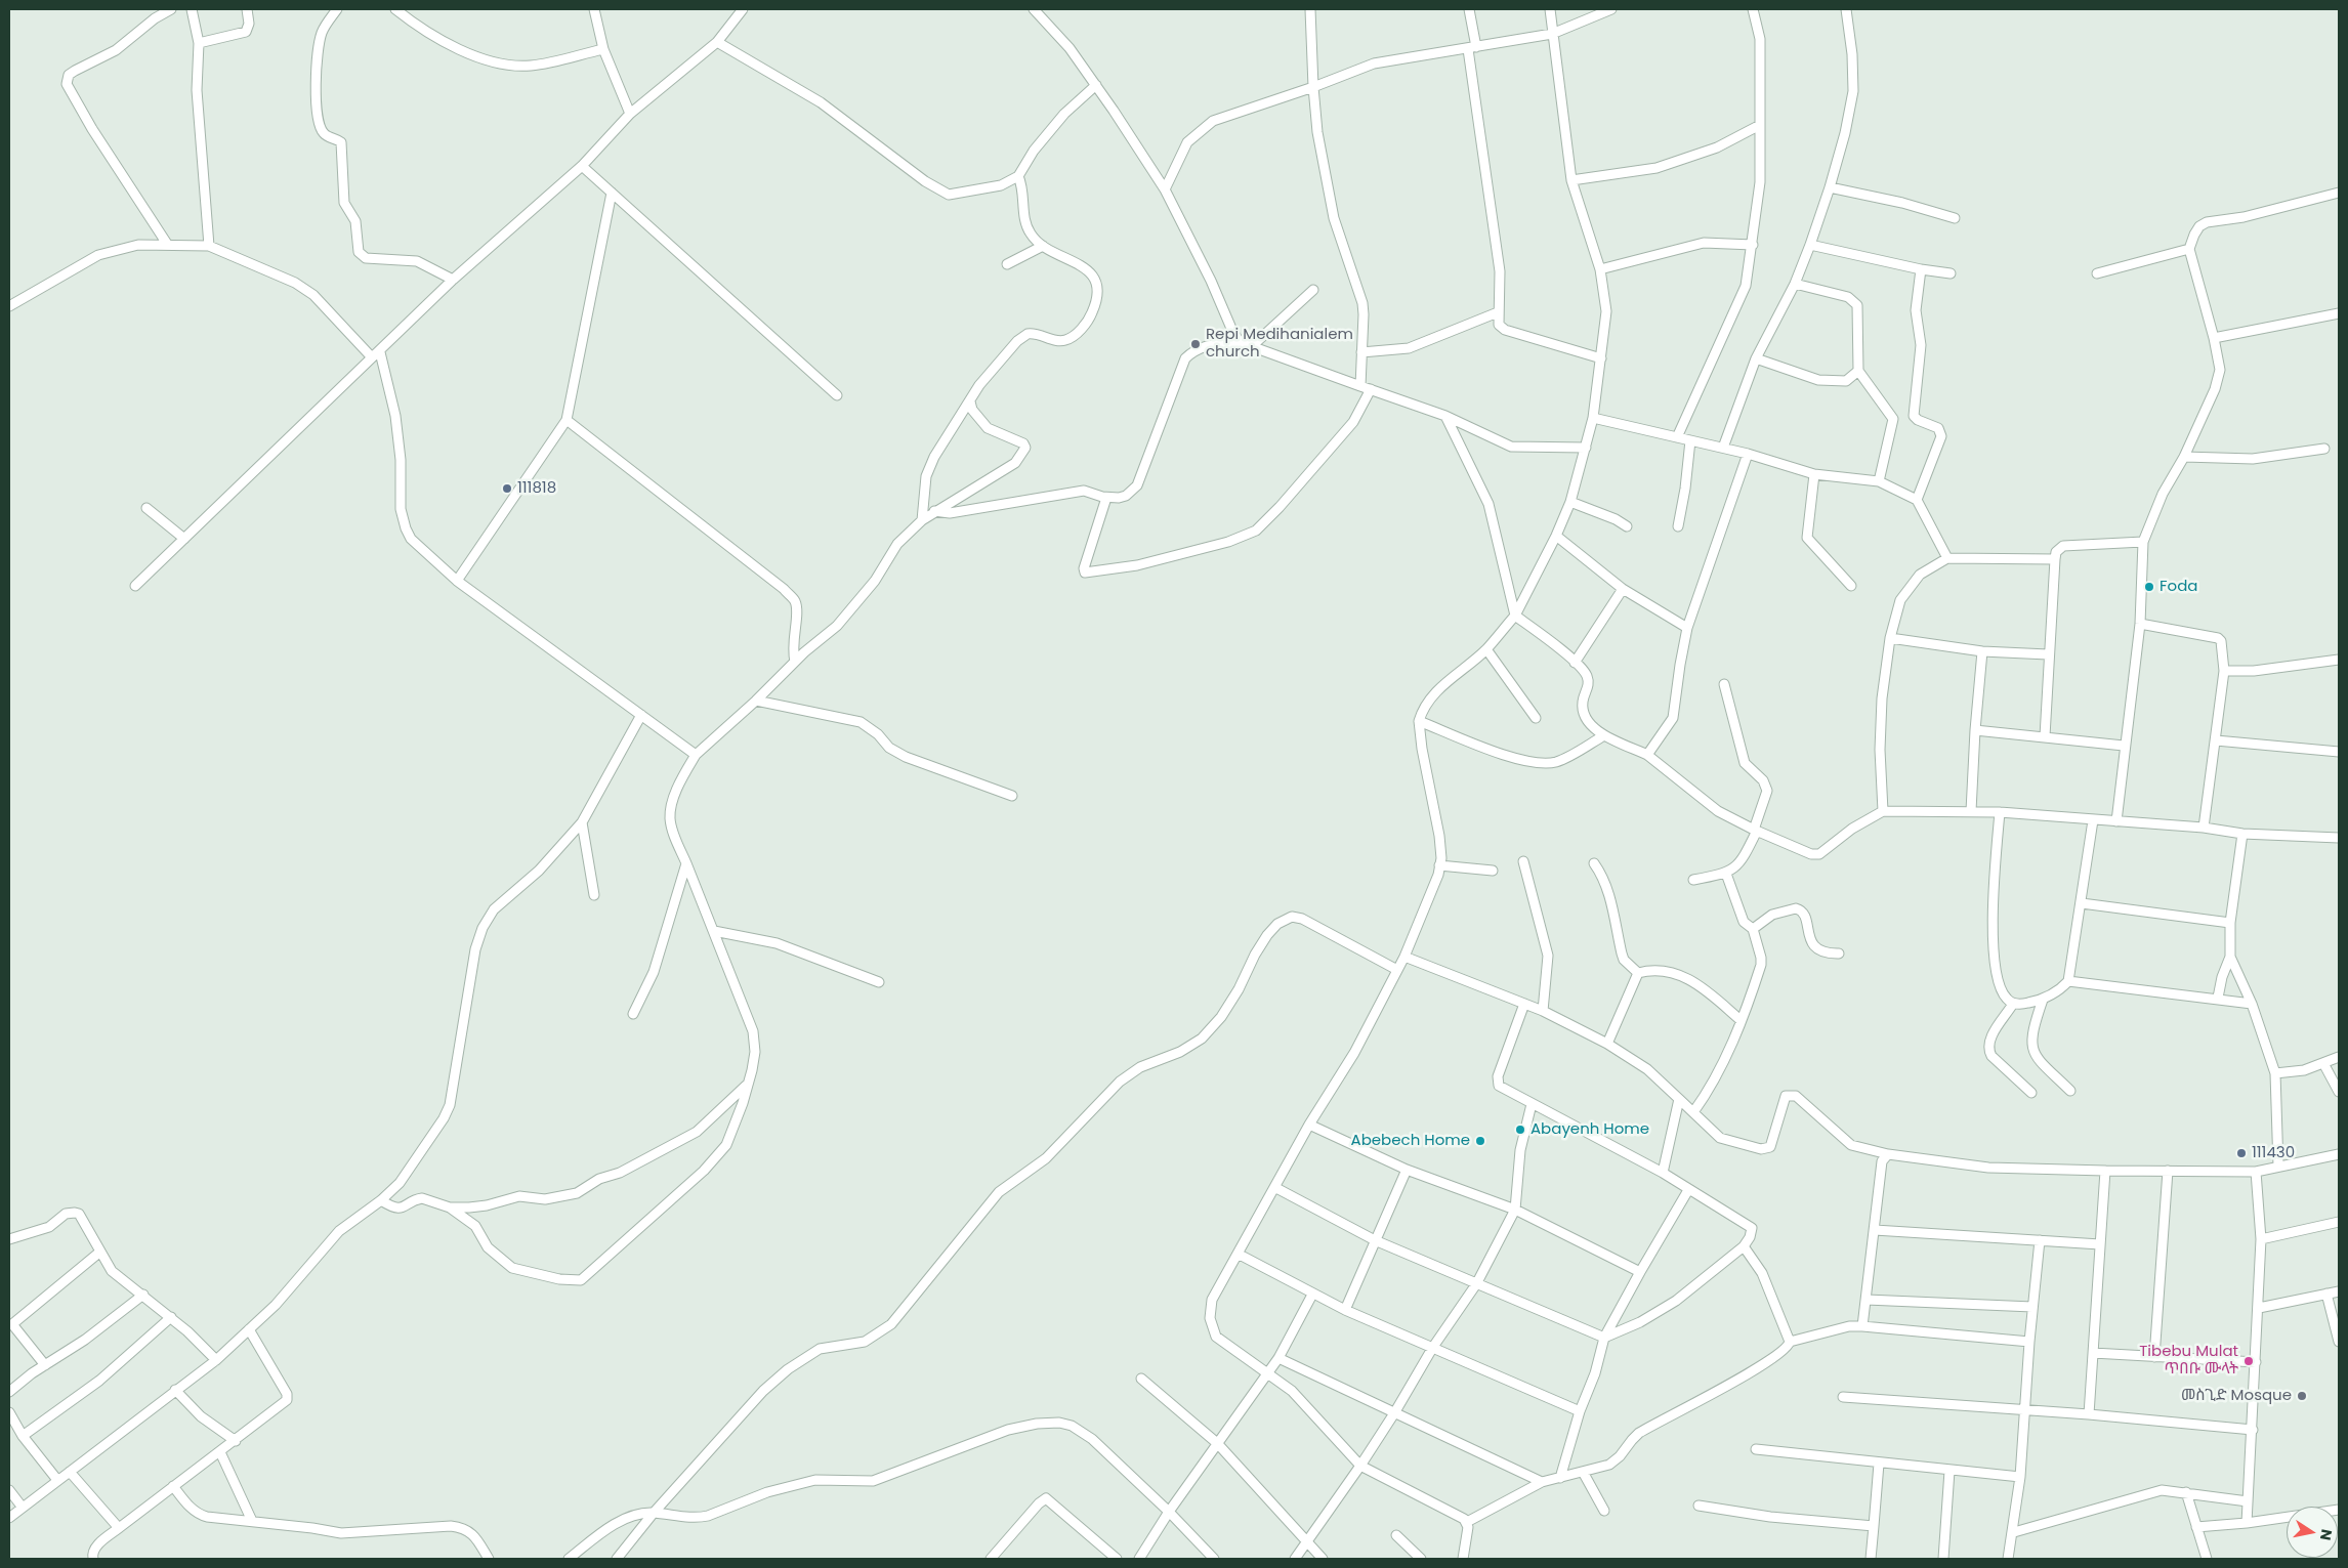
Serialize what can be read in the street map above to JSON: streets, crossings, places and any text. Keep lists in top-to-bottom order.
{
  "places": [
    "Repi Medihanialem church",
    "111818",
    "Foda",
    "Abayenh Home",
    "Abebech Home",
    "111430",
    "Tibebu Mulat ጥበቡ ሙላት",
    "መስጊድ Mosque"
  ],
  "north": "right"
}
